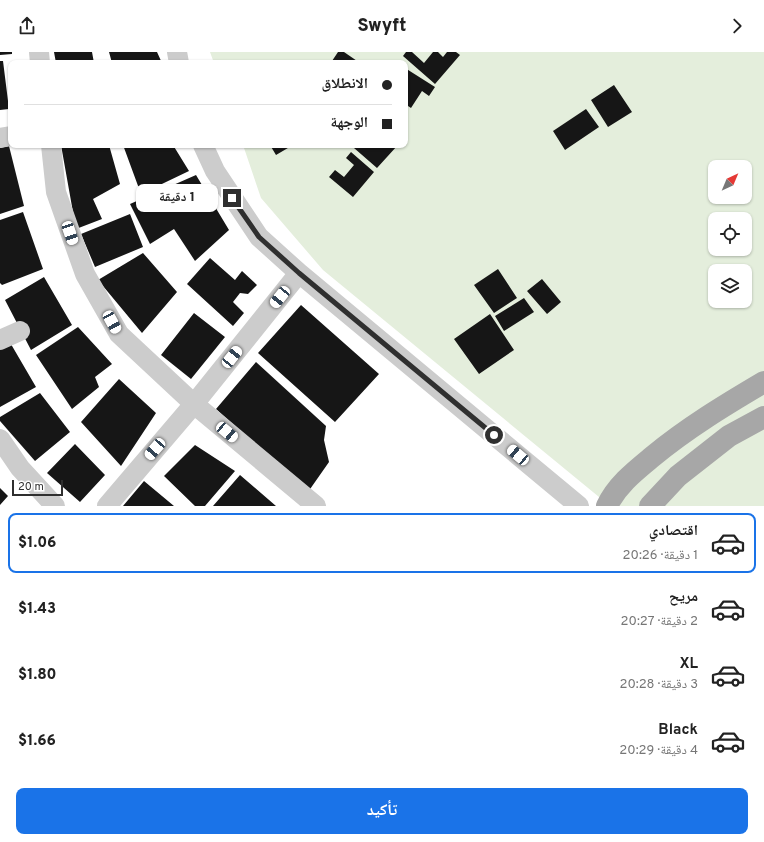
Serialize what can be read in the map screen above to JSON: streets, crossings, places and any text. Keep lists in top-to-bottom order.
{
  "scale_bar": "20 m",
  "north": "top right",
  "page": {
    "header": "Swyft",
    "banner": ["الانطلاق", "الوجهة"],
    "bubble": "1 دقيقة",
    "scale": "20 m",
    "list": [
      {
        "name": "اقتصادي",
        "note": "1 دقيقة · 20:26",
        "value": "$1.06"
      },
      {
        "name": "مريح",
        "note": "2 دقيقة · 20:27",
        "value": "$1.43"
      },
      {
        "name": "XL",
        "note": "3 دقيقة · 20:28",
        "value": "$1.80"
      },
      {
        "name": "Black",
        "note": "4 دقيقة · 20:29",
        "value": "$1.66"
      }
    ],
    "buttons": "تأكيد"
  }
}
